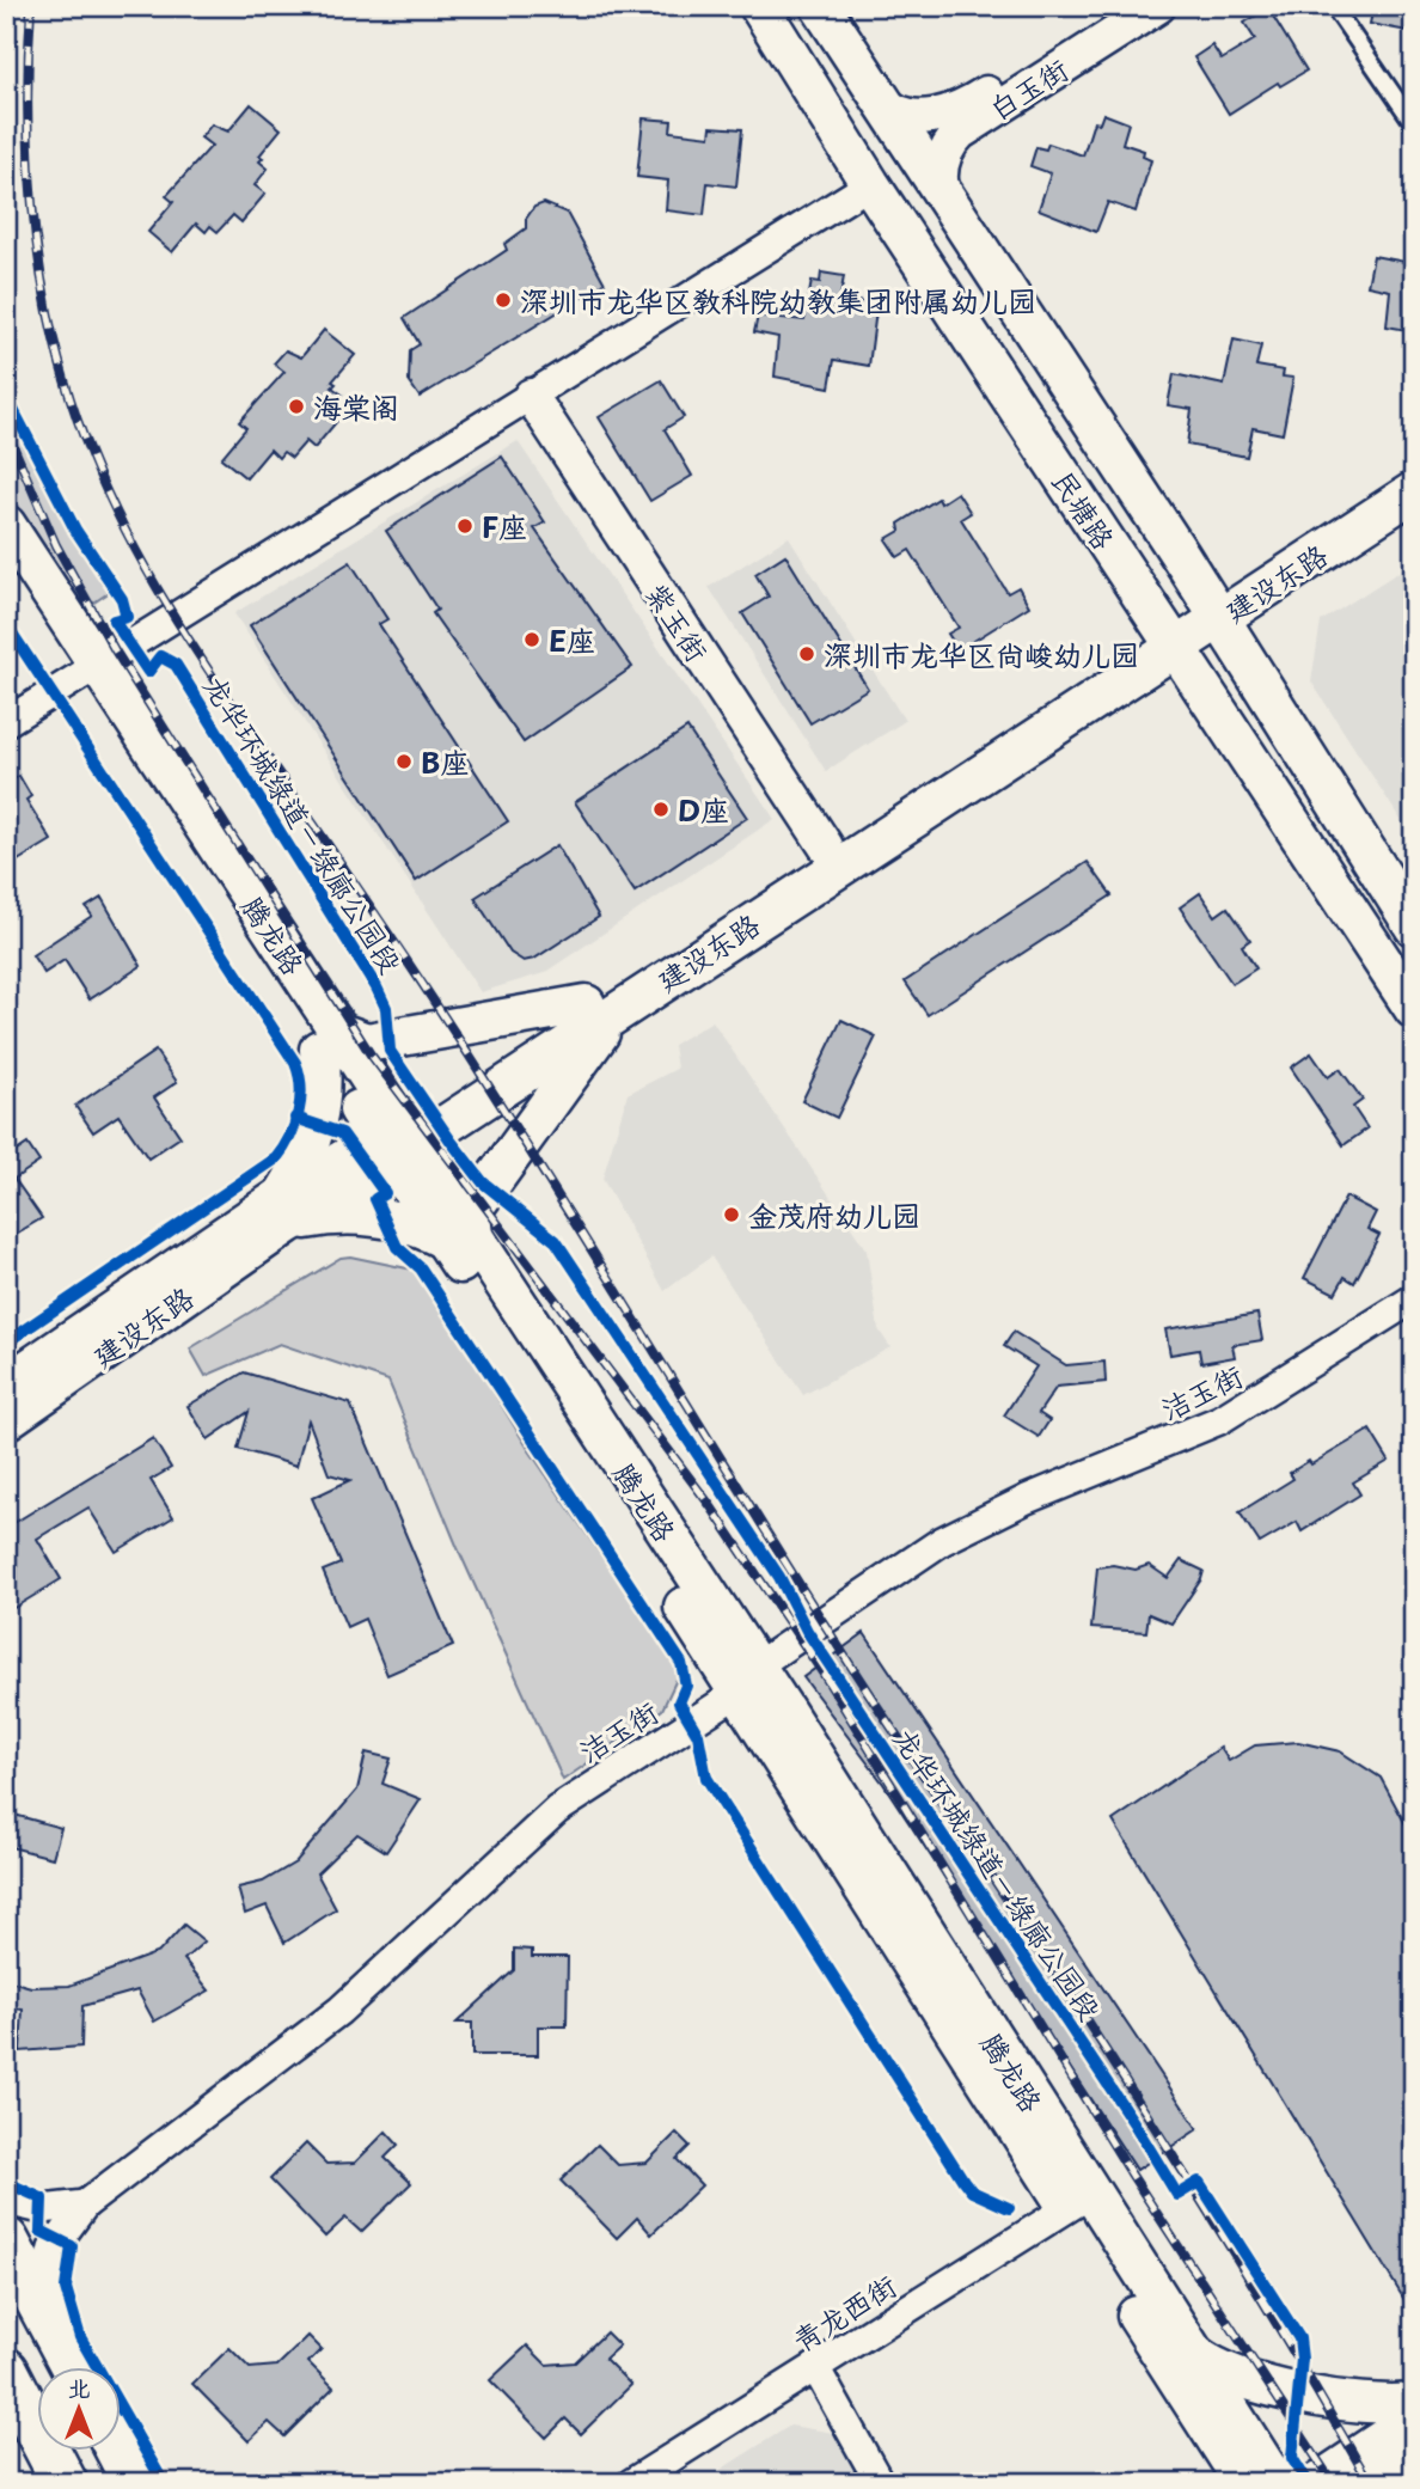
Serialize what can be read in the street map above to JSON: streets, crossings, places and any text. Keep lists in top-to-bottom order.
{
  "streets": {
    "main road": ["民塘路", "建设东路", "腾龙路"],
    "street": [
      "白玉街",
      "紫玉街",
      "洁玉街",
      "青龙西街"
    ],
    "cycle path": ["龙华环城绿道－绿廊公园段"]
  },
  "crossings": [
    ["白玉街", "民塘路"],
    ["民塘路", "建设东路"],
    ["建设东路", "紫玉街"],
    ["建设东路", "腾龙路"],
    ["腾龙路", "洁玉街"],
    ["腾龙路", "青龙西街"]
  ],
  "places": [
    "深圳市龙华区教科院幼教集团附属幼儿园",
    "海棠阁",
    "F座",
    "E座",
    "深圳市龙华区尚峻幼儿园",
    "B座",
    "D座",
    "金茂府幼儿园"
  ],
  "north": "top"
}
